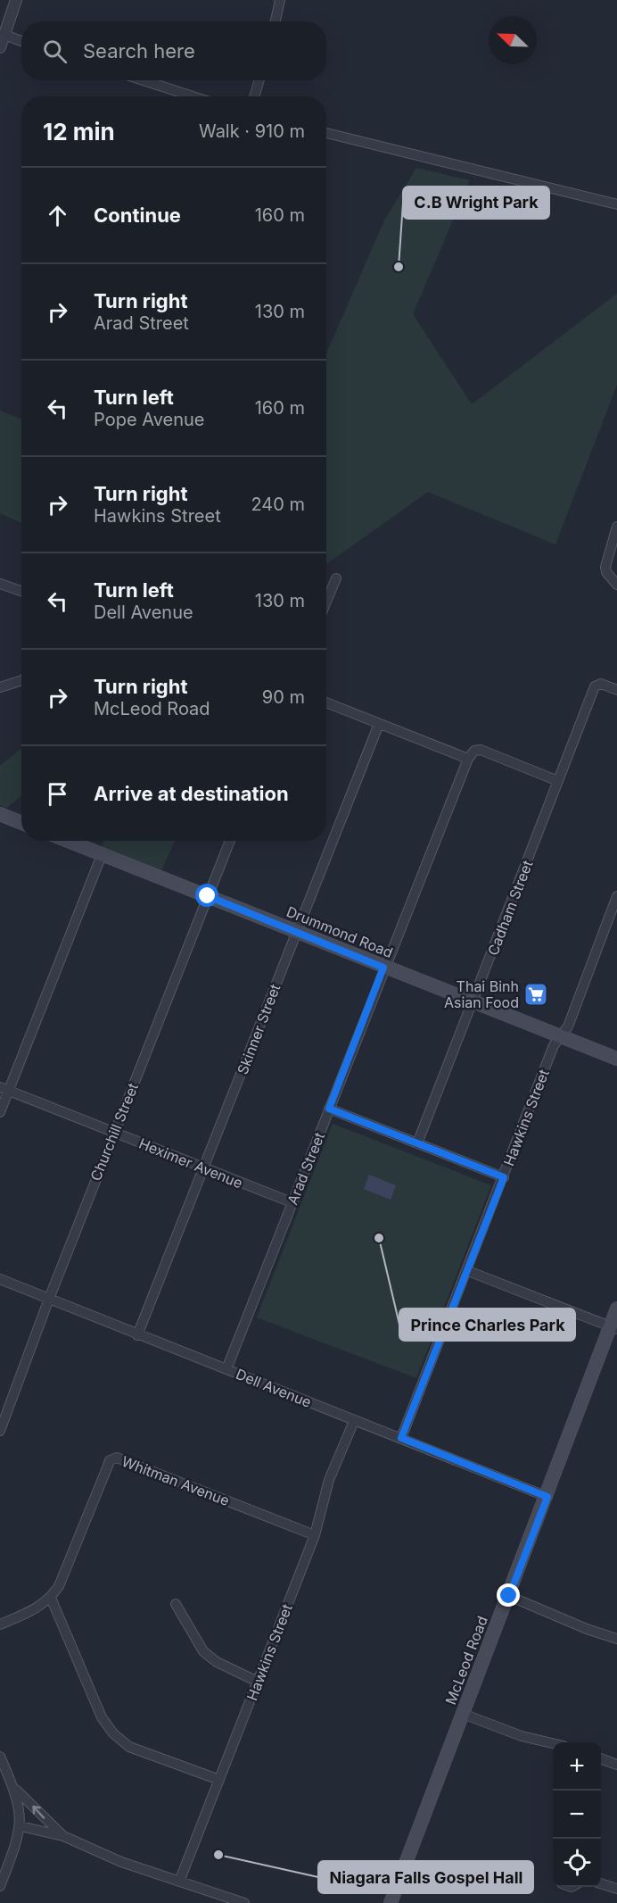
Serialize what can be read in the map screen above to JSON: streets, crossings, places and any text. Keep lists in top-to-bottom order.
{
  "streets": {
    "main road": ["Drummond Road", "McLeod Road"],
    "street": [
      "Cadham Street",
      "Skinner Street",
      "Hawkins Street",
      "Churchill Street",
      "Heximer Avenue",
      "Arad Street",
      "Dell Avenue",
      "Whitman Avenue"
    ]
  },
  "crossings": [
    ["Cadham Street", "Drummond Road"],
    ["Drummond Road", "Skinner Street"],
    ["Drummond Road", "Hawkins Street"],
    ["Drummond Road", "Churchill Street"],
    ["Drummond Road", "Arad Street"],
    ["Skinner Street", "Heximer Avenue"],
    ["Skinner Street", "Dell Avenue"],
    ["Hawkins Street", "Dell Avenue"],
    ["Hawkins Street", "Whitman Avenue"],
    ["Churchill Street", "Heximer Avenue"],
    ["Churchill Street", "Dell Avenue"],
    ["Heximer Avenue", "Arad Street"],
    ["Arad Street", "Dell Avenue"],
    ["Dell Avenue", "McLeod Road"]
  ],
  "places": {
    "other": ["C.B Wright Park", "Prince Charles Park", "Niagara Falls Gospel Hall"],
    "supermarket": ["Thai Binh Asian Food"]
  },
  "north": "top left",
  "page": {
    "search": "Search here",
    "heading": ["12 min", "Walk · 910 m"],
    "list": [
      ["Continue", "160 m"],
      ["Turn right", "Arad Street", "130 m"],
      ["Turn left", "Pope Avenue", "160 m"],
      ["Turn right", "Hawkins Street", "240 m"],
      ["Turn left", "Dell Avenue", "130 m"],
      ["Turn right", "McLeod Road", "90 m"],
      "Arrive at destination"
    ],
    "map_buttons": ["+", "−"]
  }
}
